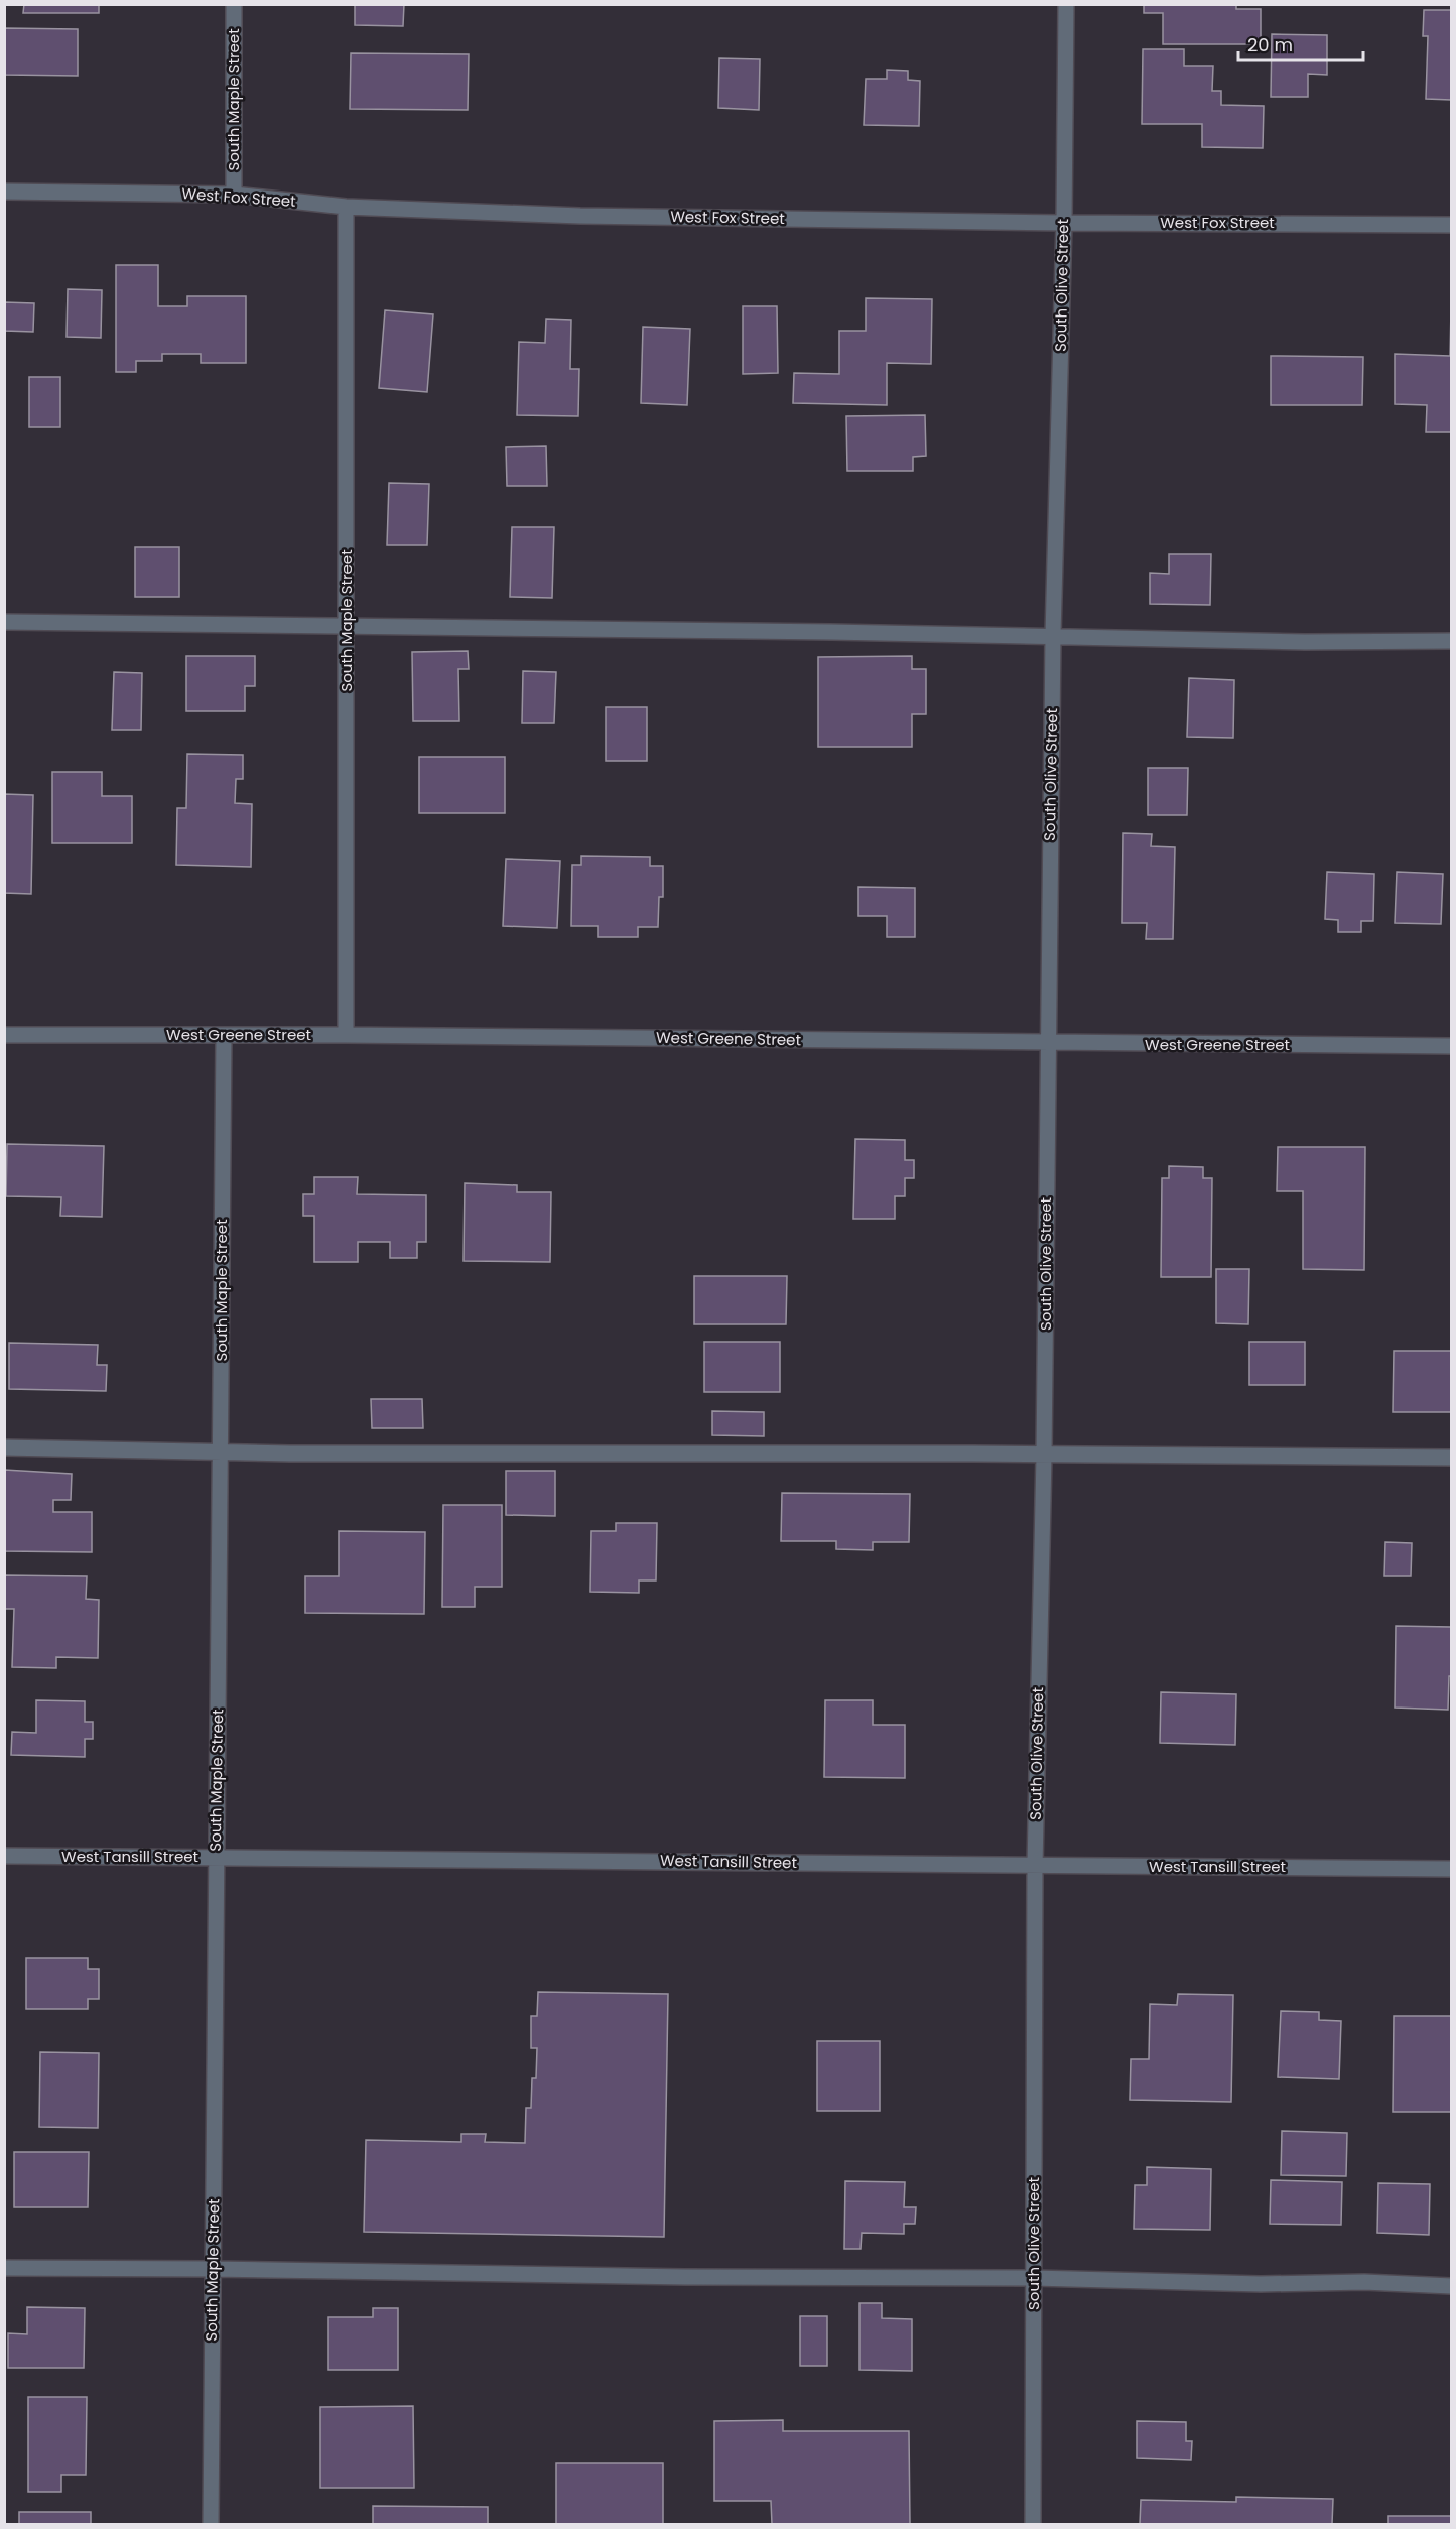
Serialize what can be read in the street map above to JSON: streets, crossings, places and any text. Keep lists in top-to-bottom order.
{
  "streets": {
    "street": [
      "South Maple Street",
      "West Fox Street",
      "South Olive Street",
      "West Greene Street",
      "West Tansill Street"
    ]
  },
  "crossings": [
    ["South Maple Street", "West Fox Street"],
    ["South Maple Street", "West Greene Street"],
    ["South Maple Street", "West Tansill Street"],
    ["West Fox Street", "South Olive Street"],
    ["South Olive Street", "West Greene Street"],
    ["South Olive Street", "West Tansill Street"]
  ],
  "scale_bar": "20 m"
}
